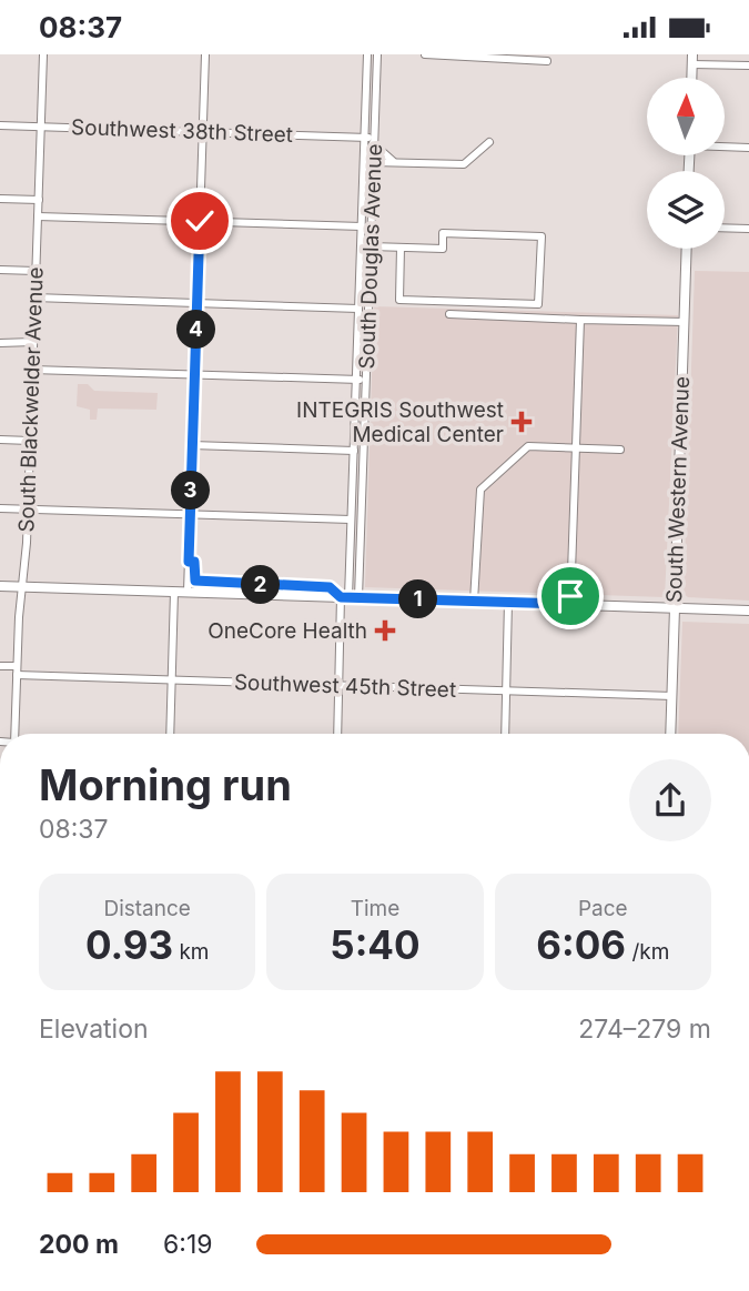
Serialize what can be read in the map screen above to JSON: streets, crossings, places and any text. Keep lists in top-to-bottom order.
{
  "streets": {
    "main road": ["South Western Avenue"],
    "street": [
      "Southwest 38th Street",
      "South Douglas Avenue",
      "South Blackwelder Avenue",
      "Southwest 45th Street"
    ]
  },
  "crossings": [
    ["Southwest 38th Street", "South Douglas Avenue"],
    ["Southwest 38th Street", "South Blackwelder Avenue"],
    ["South Douglas Avenue", "Southwest 45th Street"],
    ["South Blackwelder Avenue", "Southwest 45th Street"],
    ["South Western Avenue", "Southwest 45th Street"]
  ],
  "places": {
    "health": ["INTEGRIS Southwest Medical Center", "OneCore Health"]
  },
  "north": "top",
  "page": {
    "status": "08:37",
    "pins": [
      "4",
      "3",
      "2",
      "1"
    ],
    "heading": ["Morning run", "08:37"],
    "stats": [
      ["Distance", "0.93 km"],
      ["Time", "5:40"],
      ["Pace", "6:06 /km"]
    ],
    "chart": ["Elevation", "274–279 m"],
    "list": [
      {
        "name": "200 m",
        "note": "6:19"
      }
    ]
  }
}
